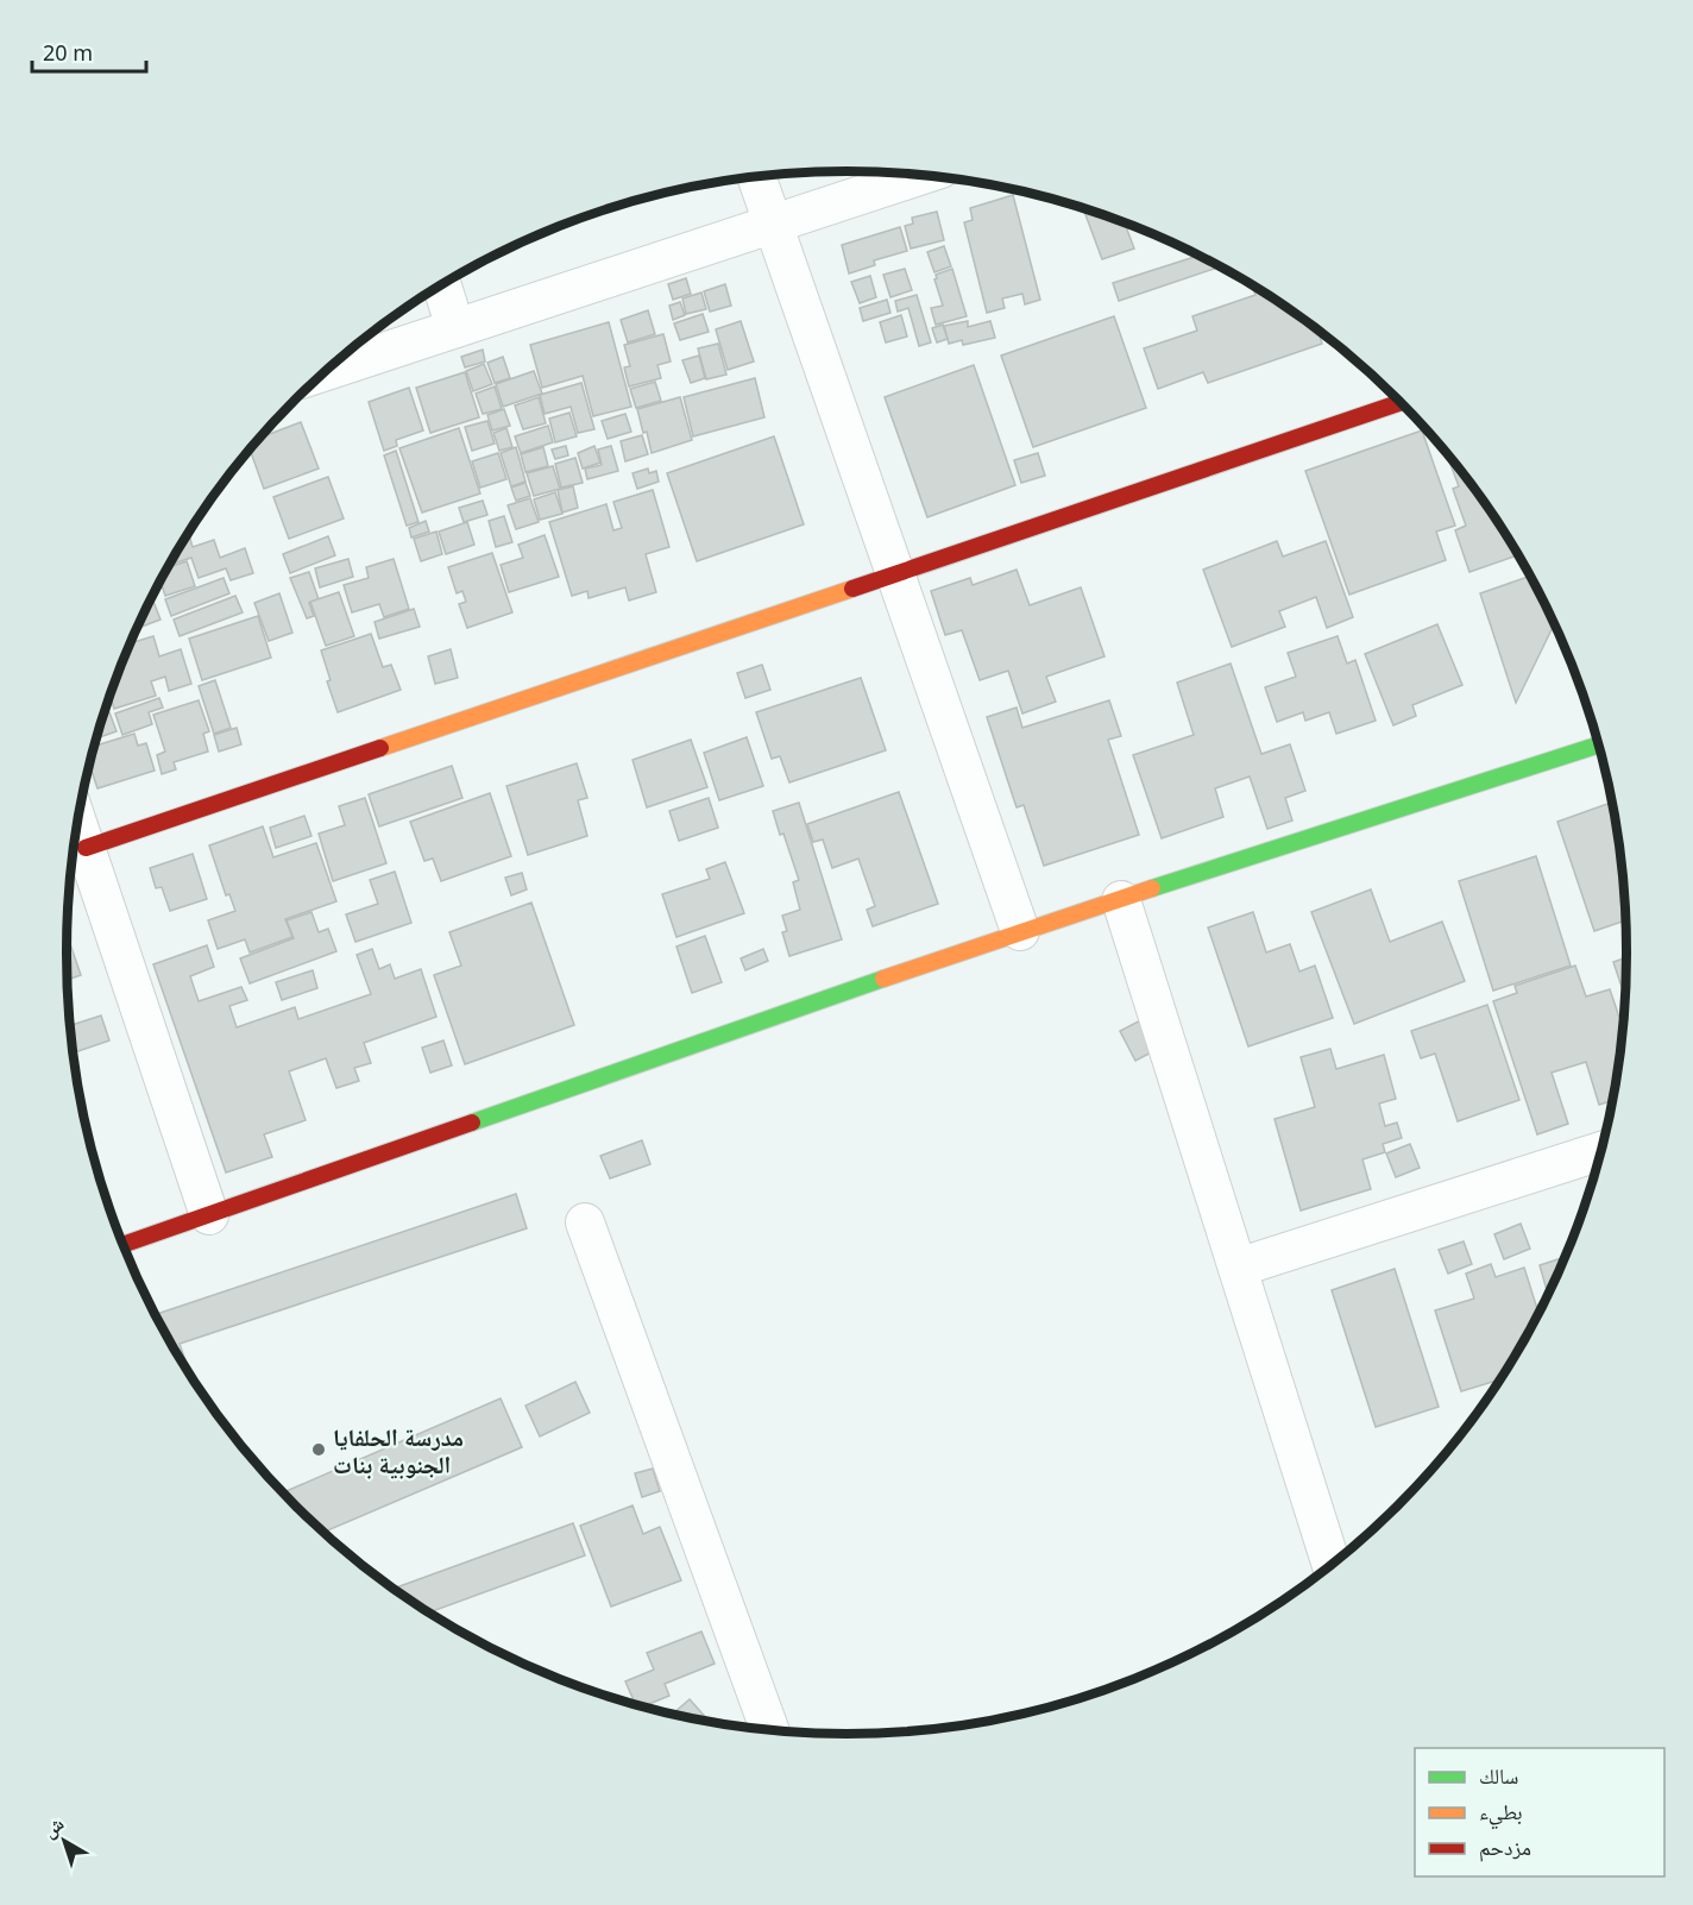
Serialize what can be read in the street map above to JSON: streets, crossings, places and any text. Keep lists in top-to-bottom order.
{
  "places": ["مدرسة الحلفايا الجنوبية بنات"],
  "legend": ["سالك", "بطيء", "مزدحم"],
  "scale_bar": "20 m",
  "north": "top left"
}
